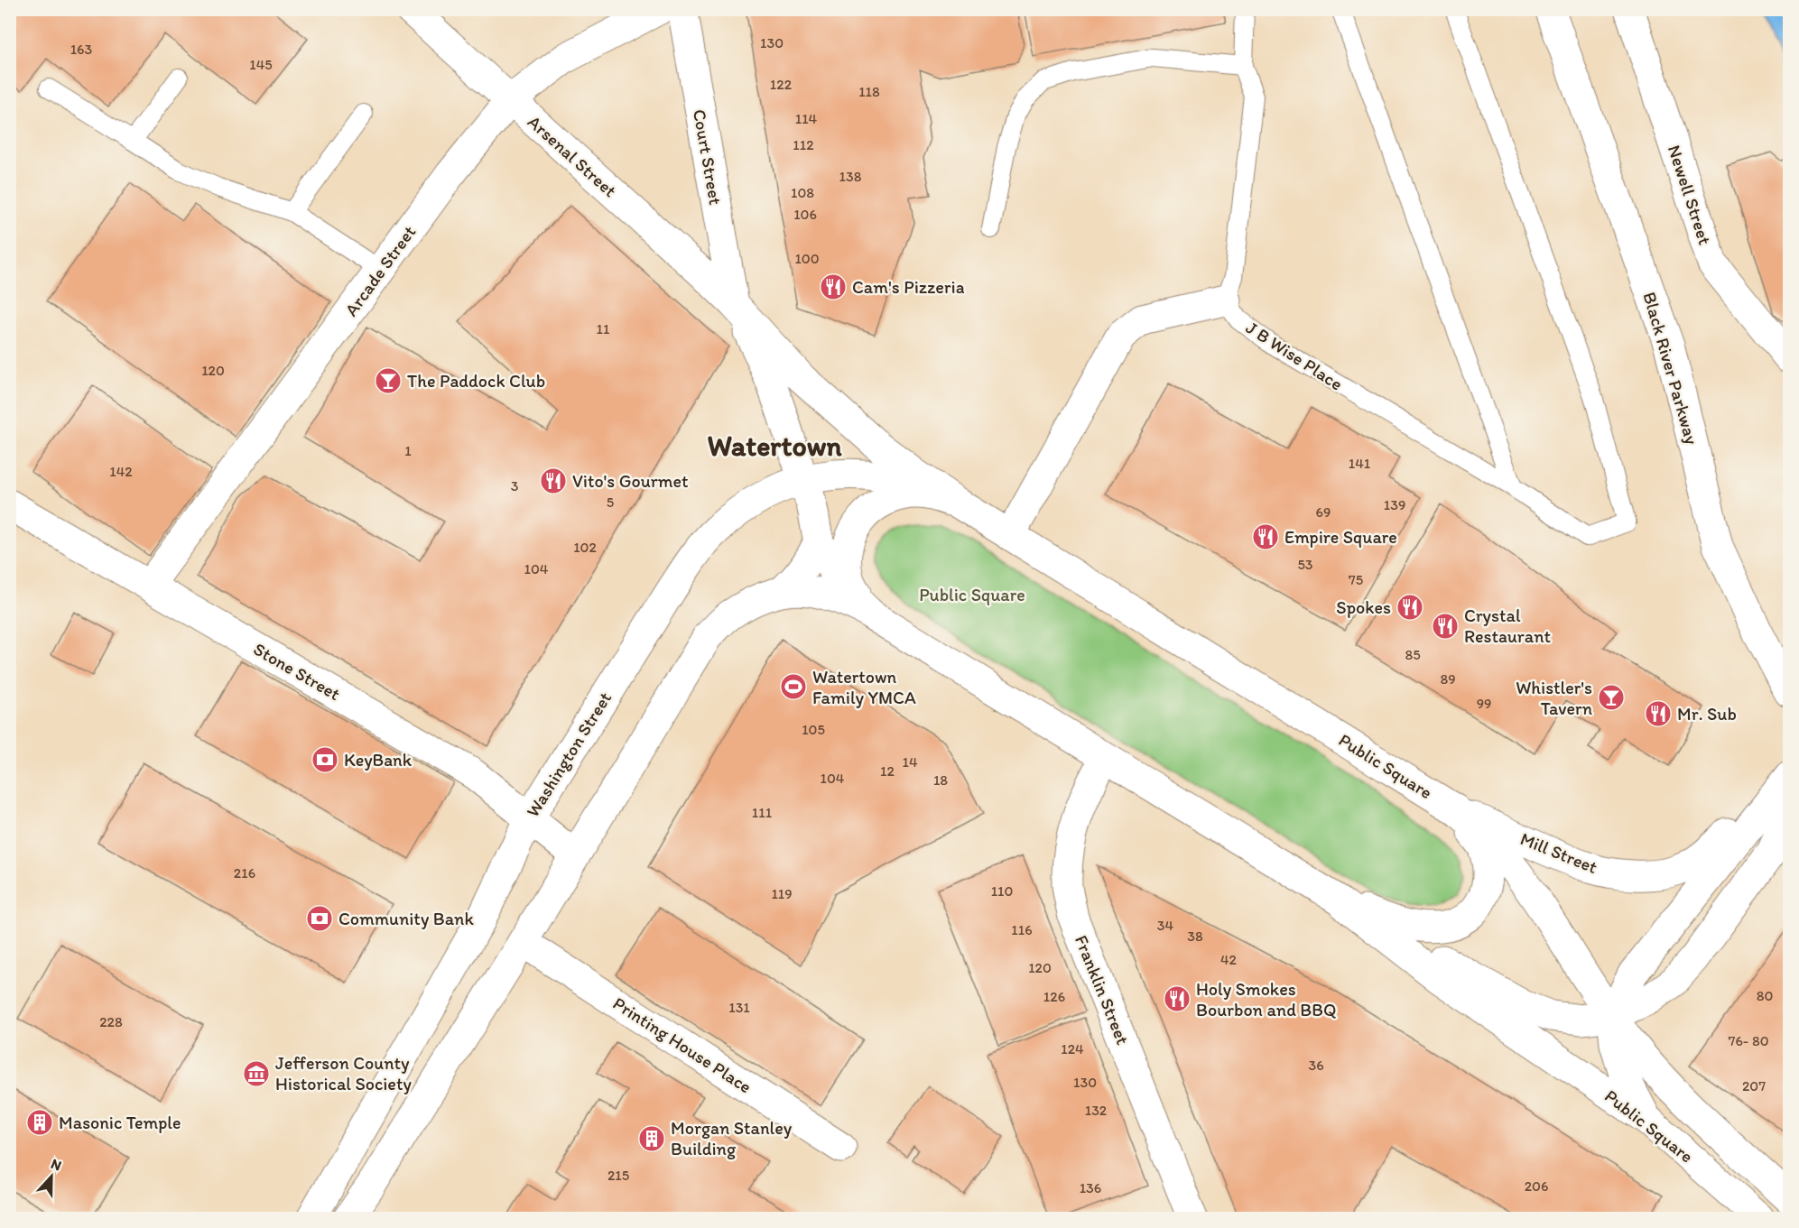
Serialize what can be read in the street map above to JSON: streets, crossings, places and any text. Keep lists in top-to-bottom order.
{
  "streets": {
    "main road": [
      "Arsenal Street",
      "Court Street",
      "Newell Street",
      "Arcade Street",
      "Black River Parkway",
      "Stone Street",
      "Washington Street",
      "Public Square",
      "Mill Street",
      "Franklin Street",
      "Printing House Place"
    ],
    "lane": ["J B Wise Place"]
  },
  "crossings": [
    ["Arsenal Street", "Court Street"],
    ["Arsenal Street", "Arcade Street"],
    ["Arsenal Street", "Public Square"],
    ["Court Street", "Public Square"],
    ["Arcade Street", "Stone Street"],
    ["Stone Street", "Washington Street"],
    ["Washington Street", "Public Square"],
    ["Public Square", "Mill Street"],
    ["Public Square", "Franklin Street"]
  ],
  "districts": ["Watertown"],
  "parks": ["Public Square"],
  "places": {
    "restaurant": [
      "Cam's Pizzeria",
      "Vito's Gourmet",
      "Empire Square",
      "Spokes",
      "Crystal Restaurant",
      "Mr. Sub",
      "Holy Smokes Bourbon and BBQ"
    ],
    "bar": ["The Paddock Club", "Whistler's Tavern"],
    "sports": ["Watertown Family YMCA"],
    "bank": ["KeyBank", "Community Bank"],
    "museum": ["Jefferson County Historical Society"],
    "building": ["Masonic Temple", "Morgan Stanley Building"]
  },
  "house_numbers": [
    "130",
    "163",
    "145",
    "122",
    "118",
    "114",
    "112",
    "138",
    "108",
    "106",
    "100",
    "11",
    "120",
    "1",
    "141",
    "142",
    "3",
    "5",
    "139",
    "69",
    "102",
    "53",
    "104",
    "75",
    "85",
    "89",
    "99",
    "105",
    "14",
    "12",
    "104",
    "18",
    "111",
    "216",
    "110",
    "119",
    "34",
    "116",
    "38",
    "42",
    "120",
    "80",
    "126",
    "131",
    "228",
    "76- 80",
    "124",
    "36",
    "130",
    "207",
    "132",
    "215",
    "206",
    "136"
  ],
  "north": "top"
}
